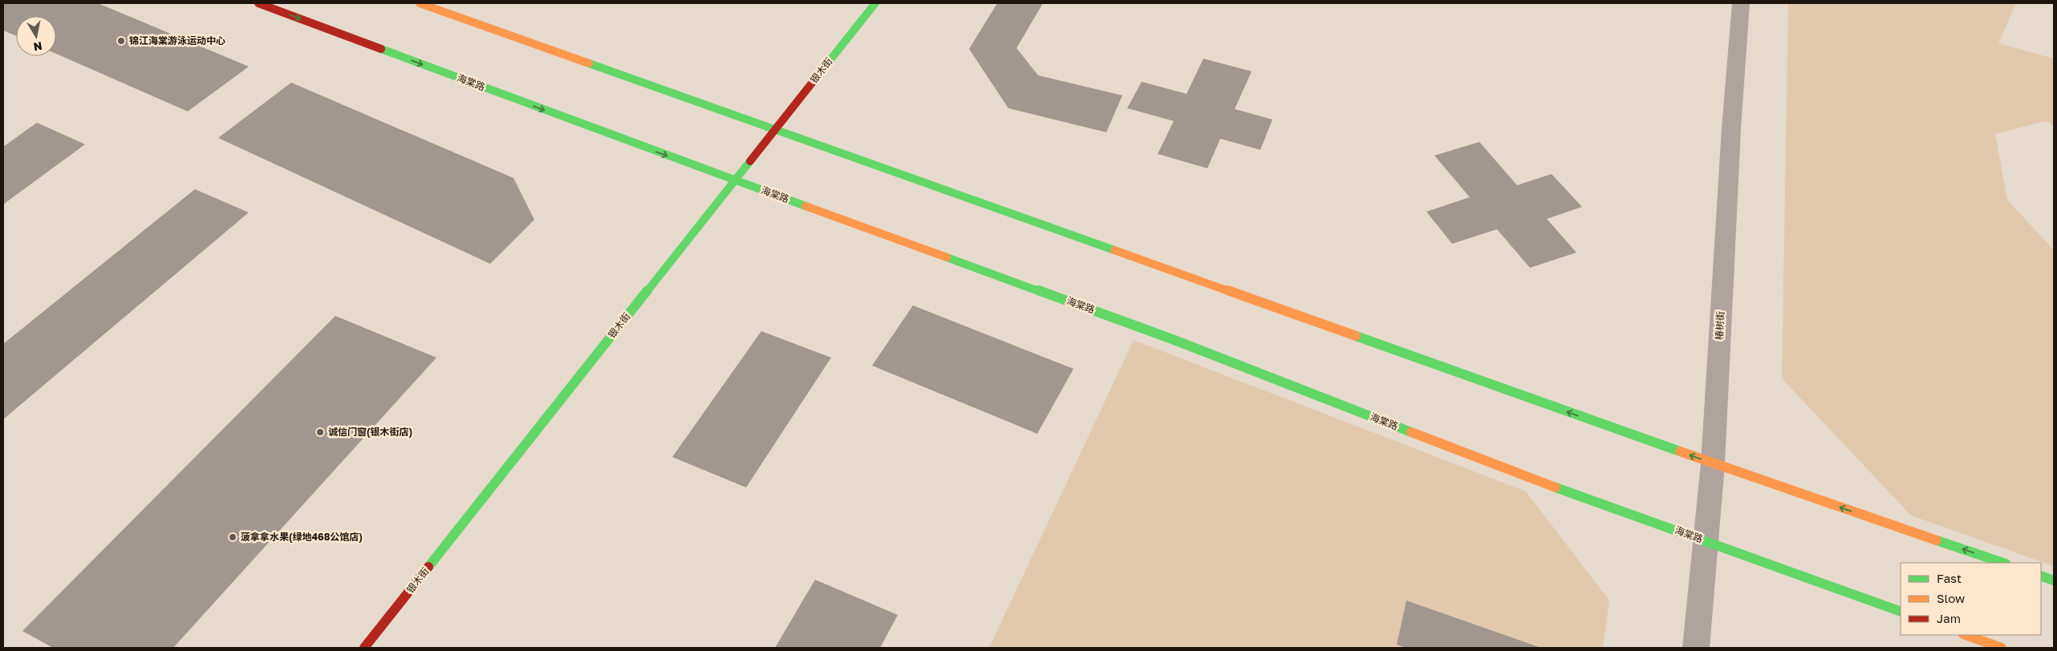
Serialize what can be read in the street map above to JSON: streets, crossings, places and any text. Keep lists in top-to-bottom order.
{
  "streets": {
    "main road": ["银木街", "海棠路"],
    "street": ["椿树街"]
  },
  "crossings": [
    ["银木街", "海棠路"],
    ["海棠路", "椿树街"]
  ],
  "places": ["锦江海棠游泳运动中心", "诚信门窗(银木街店)", "菠拿拿水果(绿地468公馆店)"],
  "legend": ["Fast", "Slow", "Jam"],
  "north": "bottom"
}
